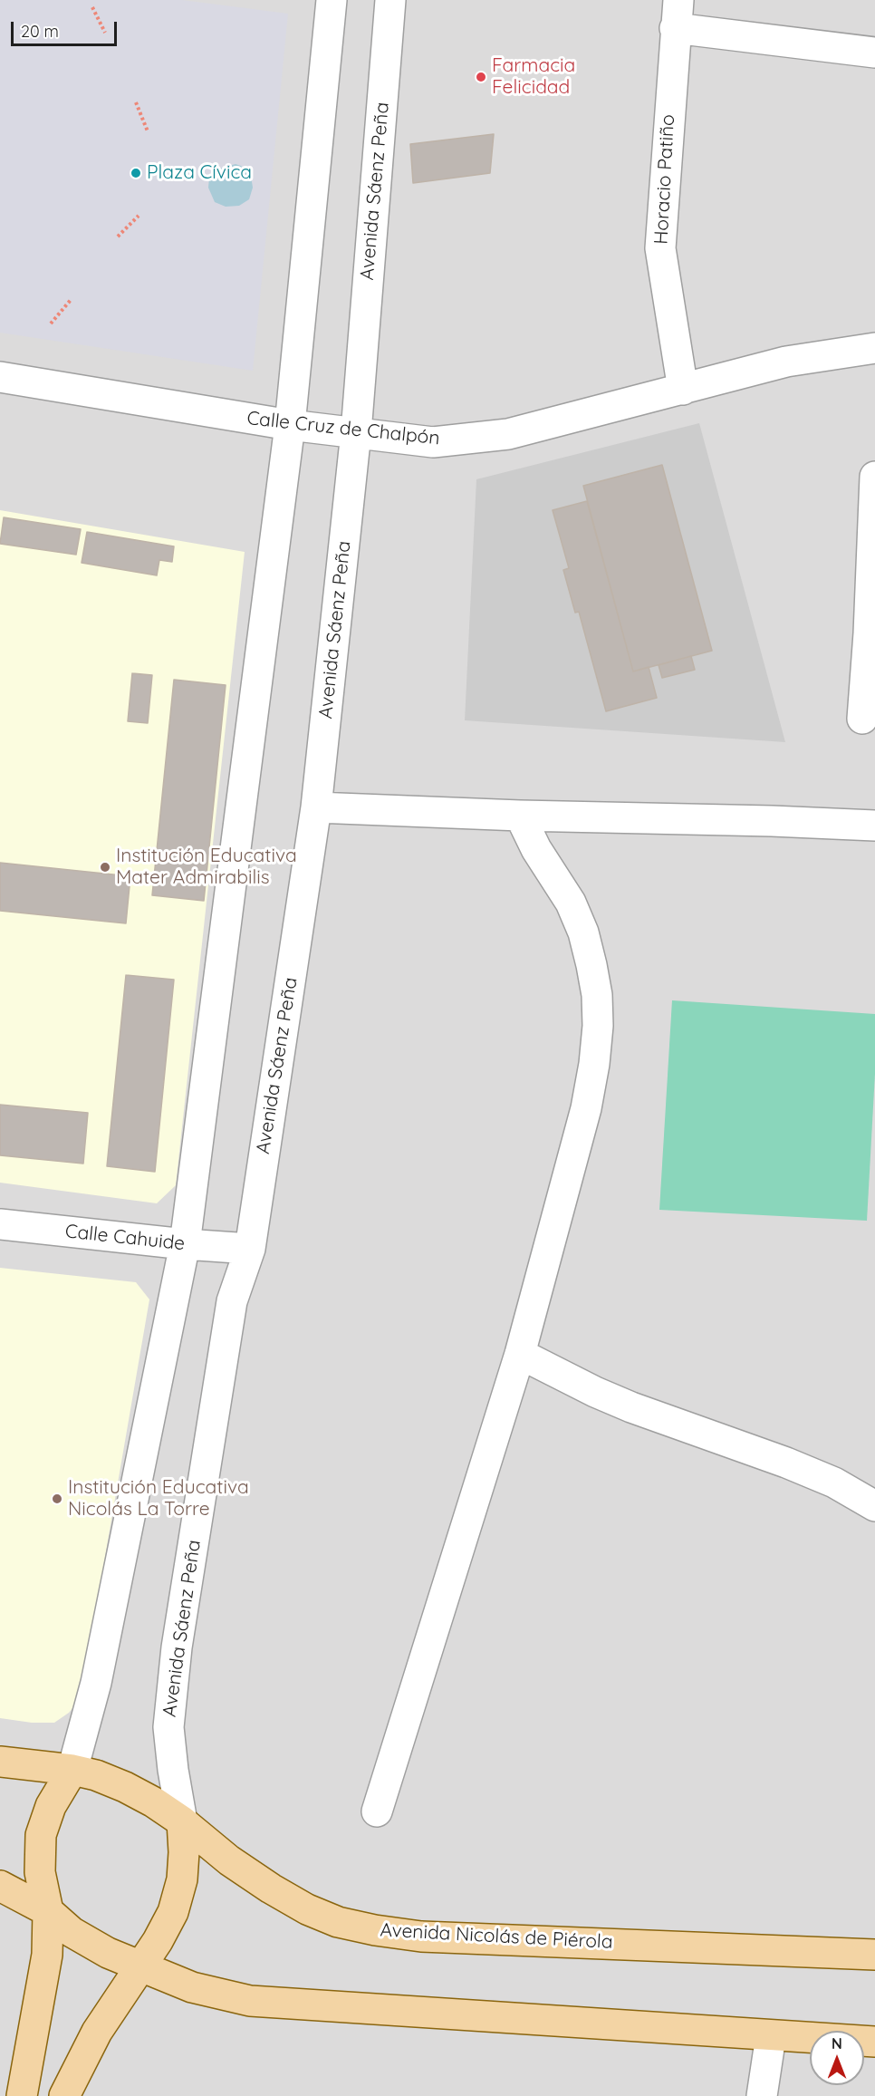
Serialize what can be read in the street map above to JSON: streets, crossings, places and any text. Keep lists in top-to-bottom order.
{
  "streets": {
    "main road": ["Avenida Sáenz Peña", "Avenida Nicolás de Piérola"],
    "street": ["Horacio Patiño", "Calle Cruz de Chalpón", "Calle Cahuide"]
  },
  "crossings": [
    ["Horacio Patiño", "Calle Cruz de Chalpón"],
    ["Avenida Sáenz Peña", "Calle Cruz de Chalpón"],
    ["Avenida Sáenz Peña", "Calle Cahuide"],
    ["Avenida Sáenz Peña", "Avenida Nicolás de Piérola"]
  ],
  "places": [
    "Farmacia Felicidad",
    "Plaza Cívica",
    "Institución Educativa Mater Admirabilis",
    "Institución Educativa Nicolás La Torre"
  ],
  "scale_bar": "20 m",
  "north": "top"
}
